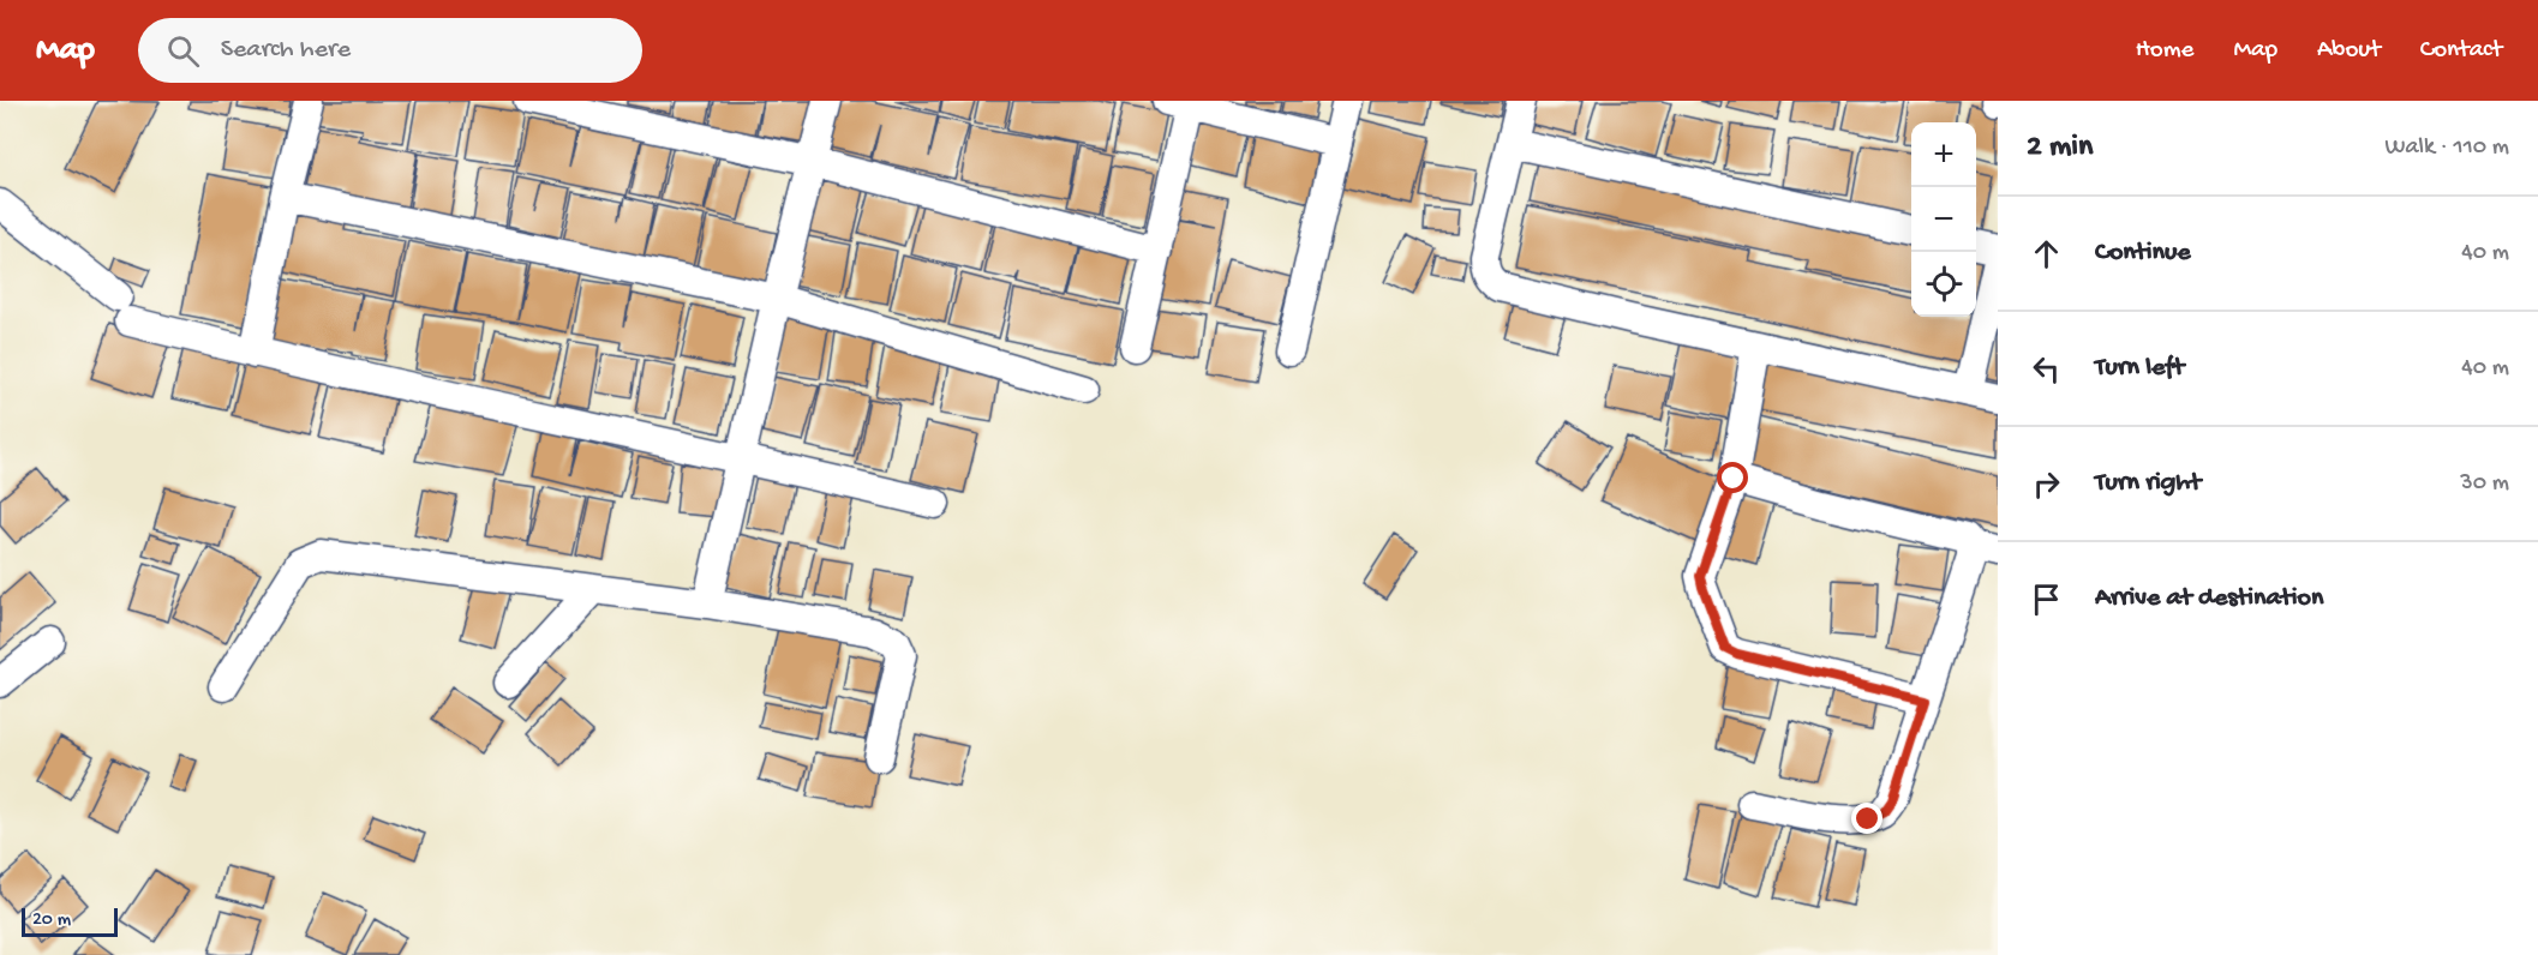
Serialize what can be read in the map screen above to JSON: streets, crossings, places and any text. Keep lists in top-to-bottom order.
{
  "scale_bar": "20 m",
  "page": {
    "header": "Map",
    "search": "Search here",
    "nav": [
      "Home",
      "Map",
      "About",
      "Contact"
    ],
    "heading": ["2 min", "Walk · 110 m"],
    "map_buttons": ["+", "−"],
    "list": [
      ["Continue", "40 m"],
      ["Turn left", "40 m"],
      ["Turn right", "30 m"],
      "Arrive at destination"
    ],
    "scale": "20 m"
  }
}
